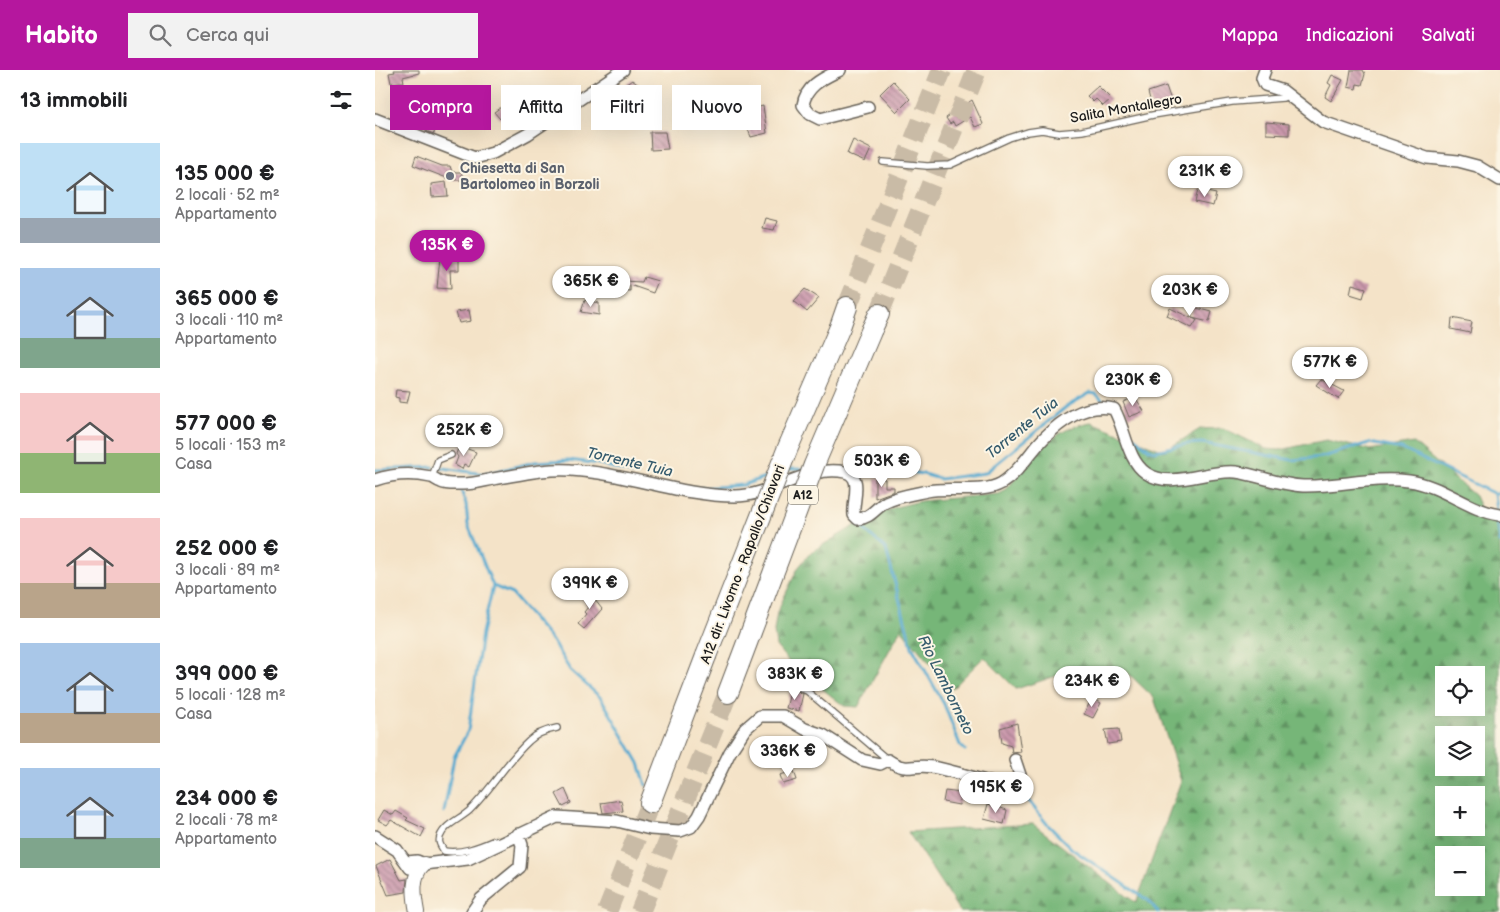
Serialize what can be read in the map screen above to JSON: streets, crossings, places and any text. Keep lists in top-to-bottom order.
{
  "streets": {
    "highway": ["A12", "A12 dir. Livorno - Rapallo/Chiavari"],
    "lane": ["Salita Montallegro"]
  },
  "water": ["Torrente Tuia", "Rio Lamborneto"],
  "places": ["Chiesetta di San Bartolomeo in Borzoli"],
  "page": {
    "header": "Habito",
    "search": "Cerca qui",
    "nav": ["Mappa", "Indicazioni", "Salvati"],
    "heading": "13 immobili",
    "chip": [
      "Compra",
      "Affitta",
      "Filtri",
      "Nuovo"
    ],
    "list": [
      {
        "name": "135 000 €",
        "note": "2 locali · 52 m² · Appartamento"
      },
      {
        "name": "365 000 €",
        "note": "3 locali · 110 m² · Appartamento"
      },
      {
        "name": "577 000 €",
        "note": "5 locali · 153 m² · Casa"
      },
      {
        "name": "252 000 €",
        "note": "3 locali · 89 m² · Appartamento"
      },
      {
        "name": "399 000 €",
        "note": "5 locali · 128 m² · Casa"
      },
      {
        "name": "234 000 €",
        "note": "2 locali · 78 m² · Appartamento"
      }
    ],
    "price": [
      "231K €",
      "135K €",
      "365K €",
      "203K €",
      "577K €",
      "230K €",
      "252K €",
      "503K €",
      "399K €",
      "383K €",
      "234K €",
      "336K €",
      "195K €"
    ],
    "map_buttons": ["+", "−"]
  }
}
